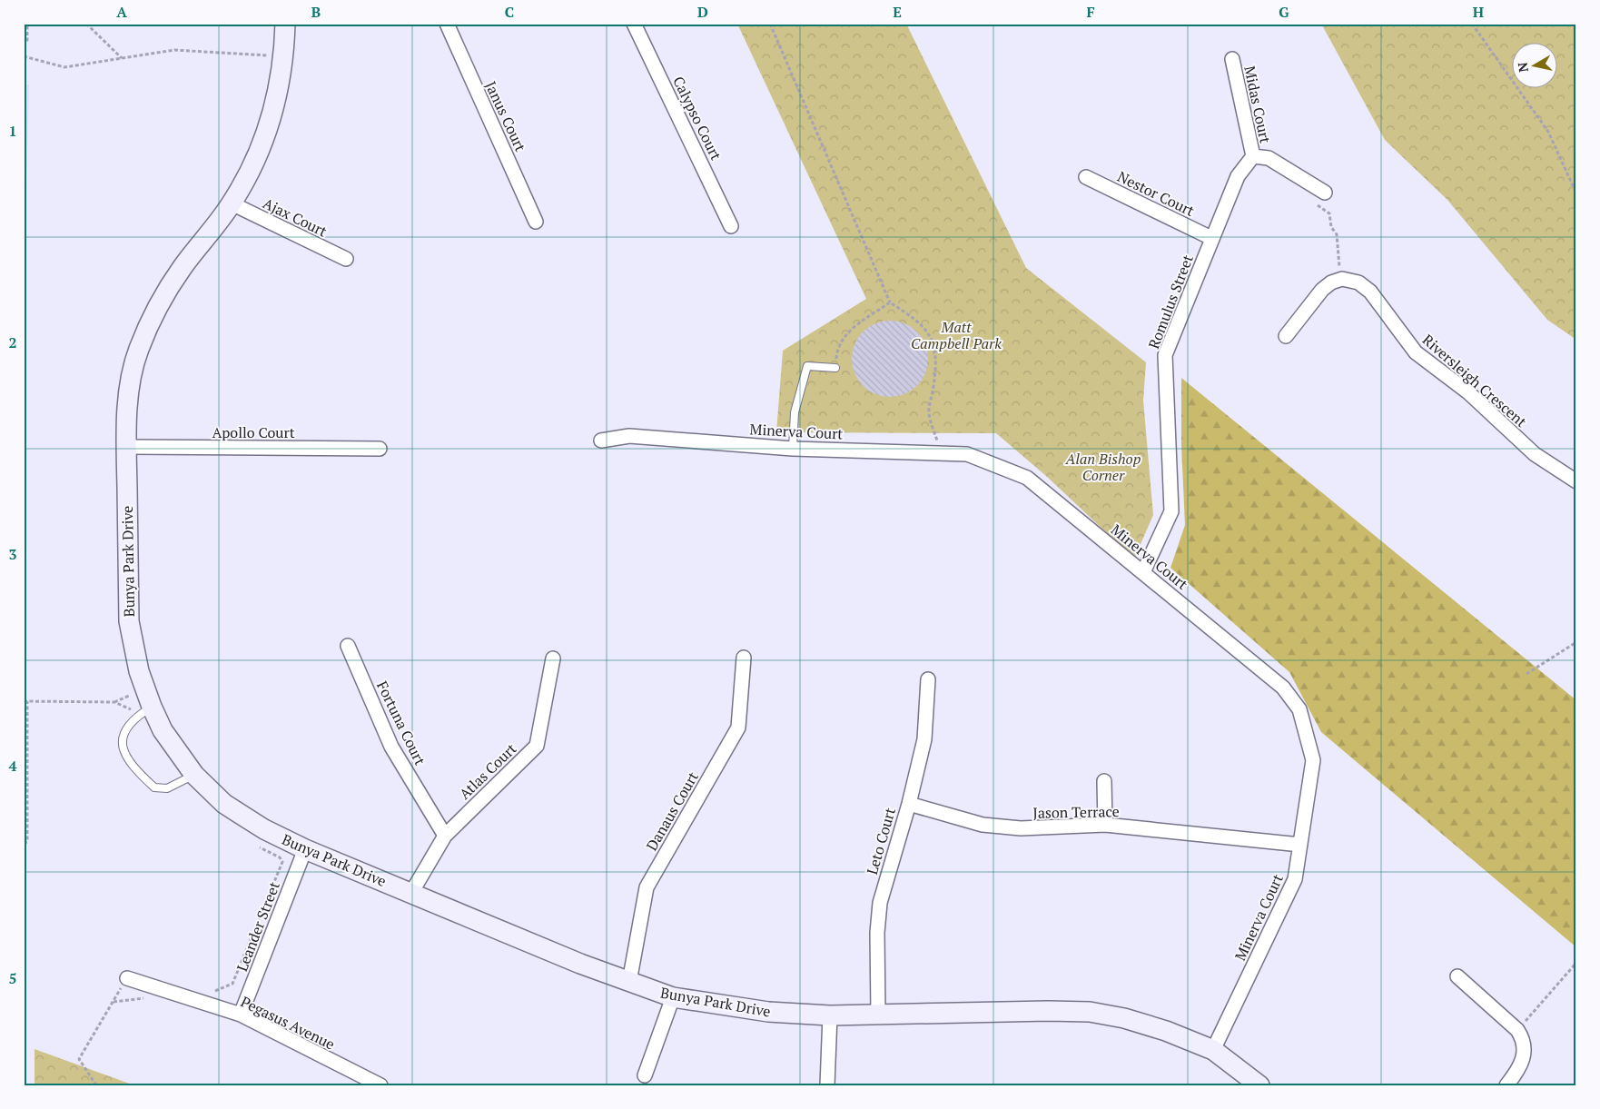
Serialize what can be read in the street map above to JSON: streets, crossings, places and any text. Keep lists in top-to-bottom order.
{
  "streets": {
    "street": [
      "Midas Court",
      "Janus Court",
      "Calypso Court",
      "Nestor Court",
      "Ajax Court",
      "Romulus Street",
      "Riversleigh Crescent",
      "Minerva Court",
      "Apollo Court",
      "Bunya Park Drive",
      "Fortuna Court",
      "Atlas Court",
      "Danaus Court",
      "Jason Terrace",
      "Leto Court",
      "Leander Street",
      "Pegasus Avenue"
    ]
  },
  "crossings": [
    ["Midas Court", "Romulus Street"],
    ["Nestor Court", "Romulus Street"],
    ["Ajax Court", "Bunya Park Drive"],
    ["Romulus Street", "Minerva Court"],
    ["Minerva Court", "Bunya Park Drive"],
    ["Minerva Court", "Jason Terrace"],
    ["Apollo Court", "Bunya Park Drive"],
    ["Bunya Park Drive", "Atlas Court"],
    ["Bunya Park Drive", "Danaus Court"],
    ["Bunya Park Drive", "Leto Court"],
    ["Bunya Park Drive", "Leander Street"],
    ["Fortuna Court", "Atlas Court"],
    ["Jason Terrace", "Leto Court"],
    ["Leander Street", "Pegasus Avenue"]
  ],
  "parks": ["Matt Campbell Park", "Alan Bishop Corner"],
  "north": "left",
  "grid": {
    "columns": [
      "A",
      "B",
      "C",
      "D",
      "E",
      "F",
      "G",
      "H"
    ],
    "rows": [
      "1",
      "2",
      "3",
      "4",
      "5"
    ]
  }
}
